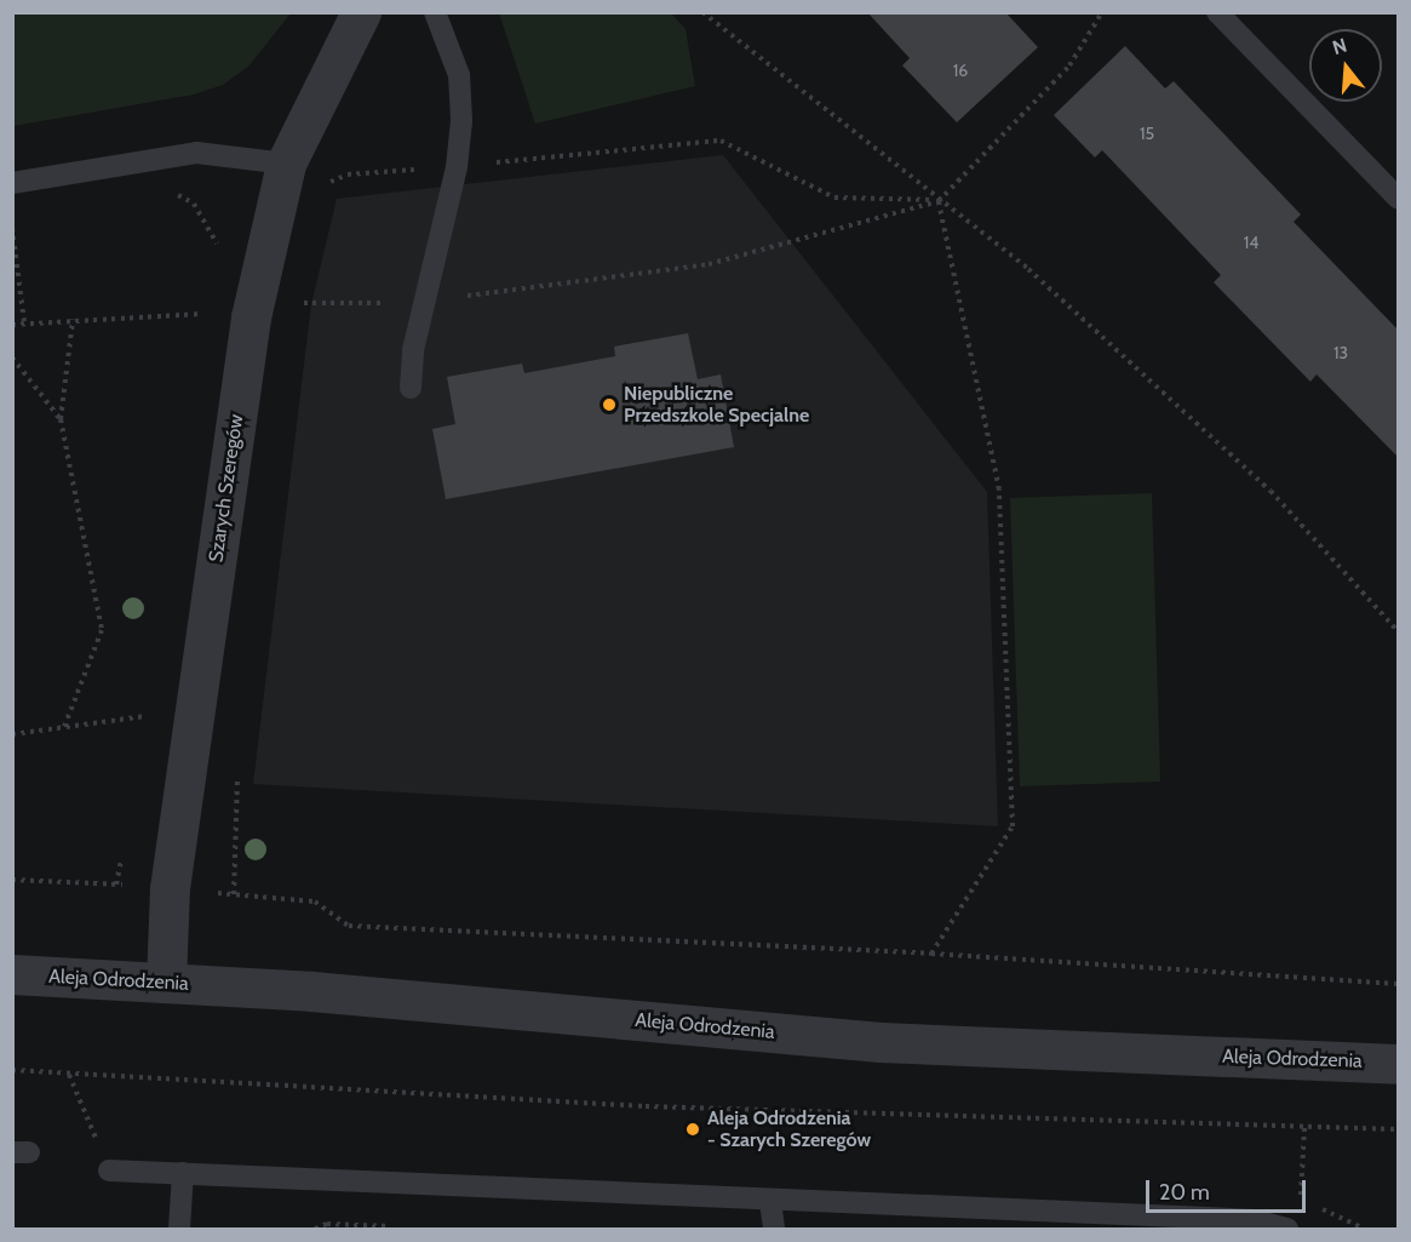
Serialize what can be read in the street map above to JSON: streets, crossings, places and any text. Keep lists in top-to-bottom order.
{
  "streets": {
    "street": ["Szarych Szeregów", "Aleja Odrodzenia"]
  },
  "crossings": [
    ["Szarych Szeregów", "Aleja Odrodzenia"]
  ],
  "places": ["Niepubliczne Przedszkole Specjalne", "Aleja Odrodzenia - Szarych Szeregów"],
  "house_numbers": [
    "16",
    "15",
    "14",
    "13"
  ],
  "scale_bar": "20 m",
  "north": "top"
}
